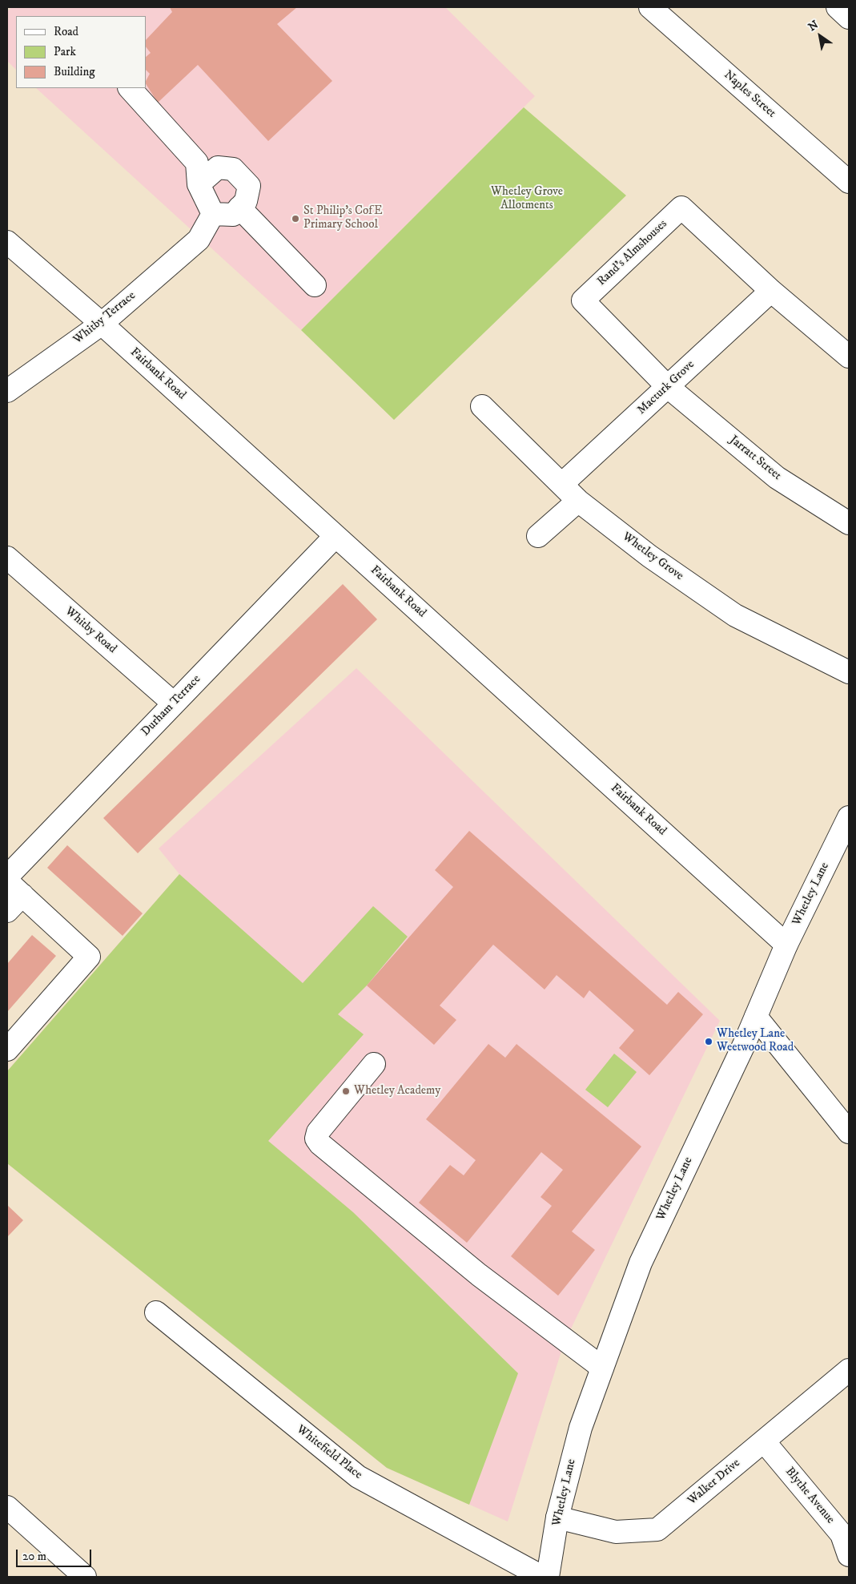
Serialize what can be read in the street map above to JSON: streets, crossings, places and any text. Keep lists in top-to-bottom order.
{
  "streets": {
    "street": [
      "Naples Street",
      "Rand's Almshouses",
      "Whitby Terrace",
      "Fairbank Road",
      "Macturk Grove",
      "Jarratt Street",
      "Whetley Grove",
      "Whitby Road",
      "Durham Terrace",
      "Whetley Lane",
      "Whitefield Place",
      "Walker Drive",
      "Blythe Avenue"
    ]
  },
  "crossings": [
    ["Rand's Almshouses", "Macturk Grove"],
    ["Rand's Almshouses", "Jarratt Street"],
    ["Whitby Terrace", "Fairbank Road"],
    ["Fairbank Road", "Durham Terrace"],
    ["Fairbank Road", "Whetley Lane"],
    ["Macturk Grove", "Jarratt Street"],
    ["Macturk Grove", "Whetley Grove"],
    ["Whitby Road", "Durham Terrace"],
    ["Whetley Lane", "Walker Drive"],
    ["Walker Drive", "Blythe Avenue"]
  ],
  "parks": ["Whetley Grove Allotments"],
  "places": ["St Philip's CofE Primary School", "Whetley Lane Weetwood Road", "Whetley Academy"],
  "legend": ["Road", "Park", "Building"],
  "scale_bar": "20 m",
  "north": "top left"
}
